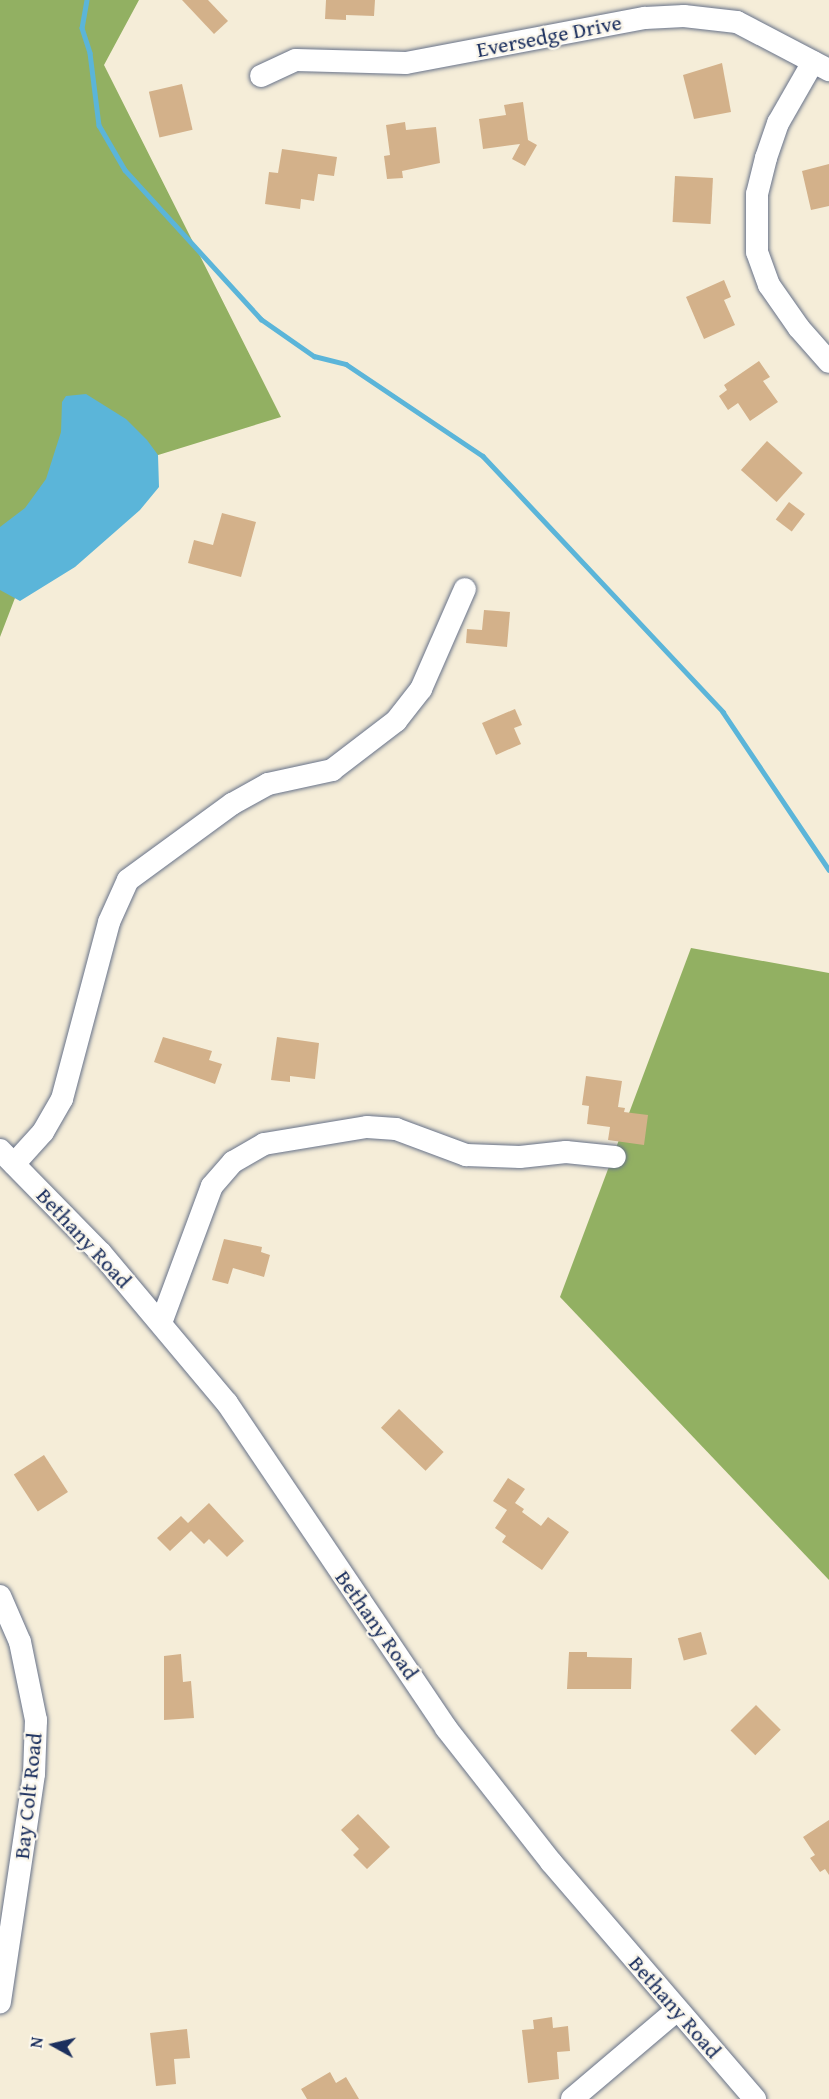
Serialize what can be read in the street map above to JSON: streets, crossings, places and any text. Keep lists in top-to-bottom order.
{
  "streets": {
    "street": ["Eversedge Drive", "Bethany Road", "Bay Colt Road"]
  },
  "north": "left"
}
